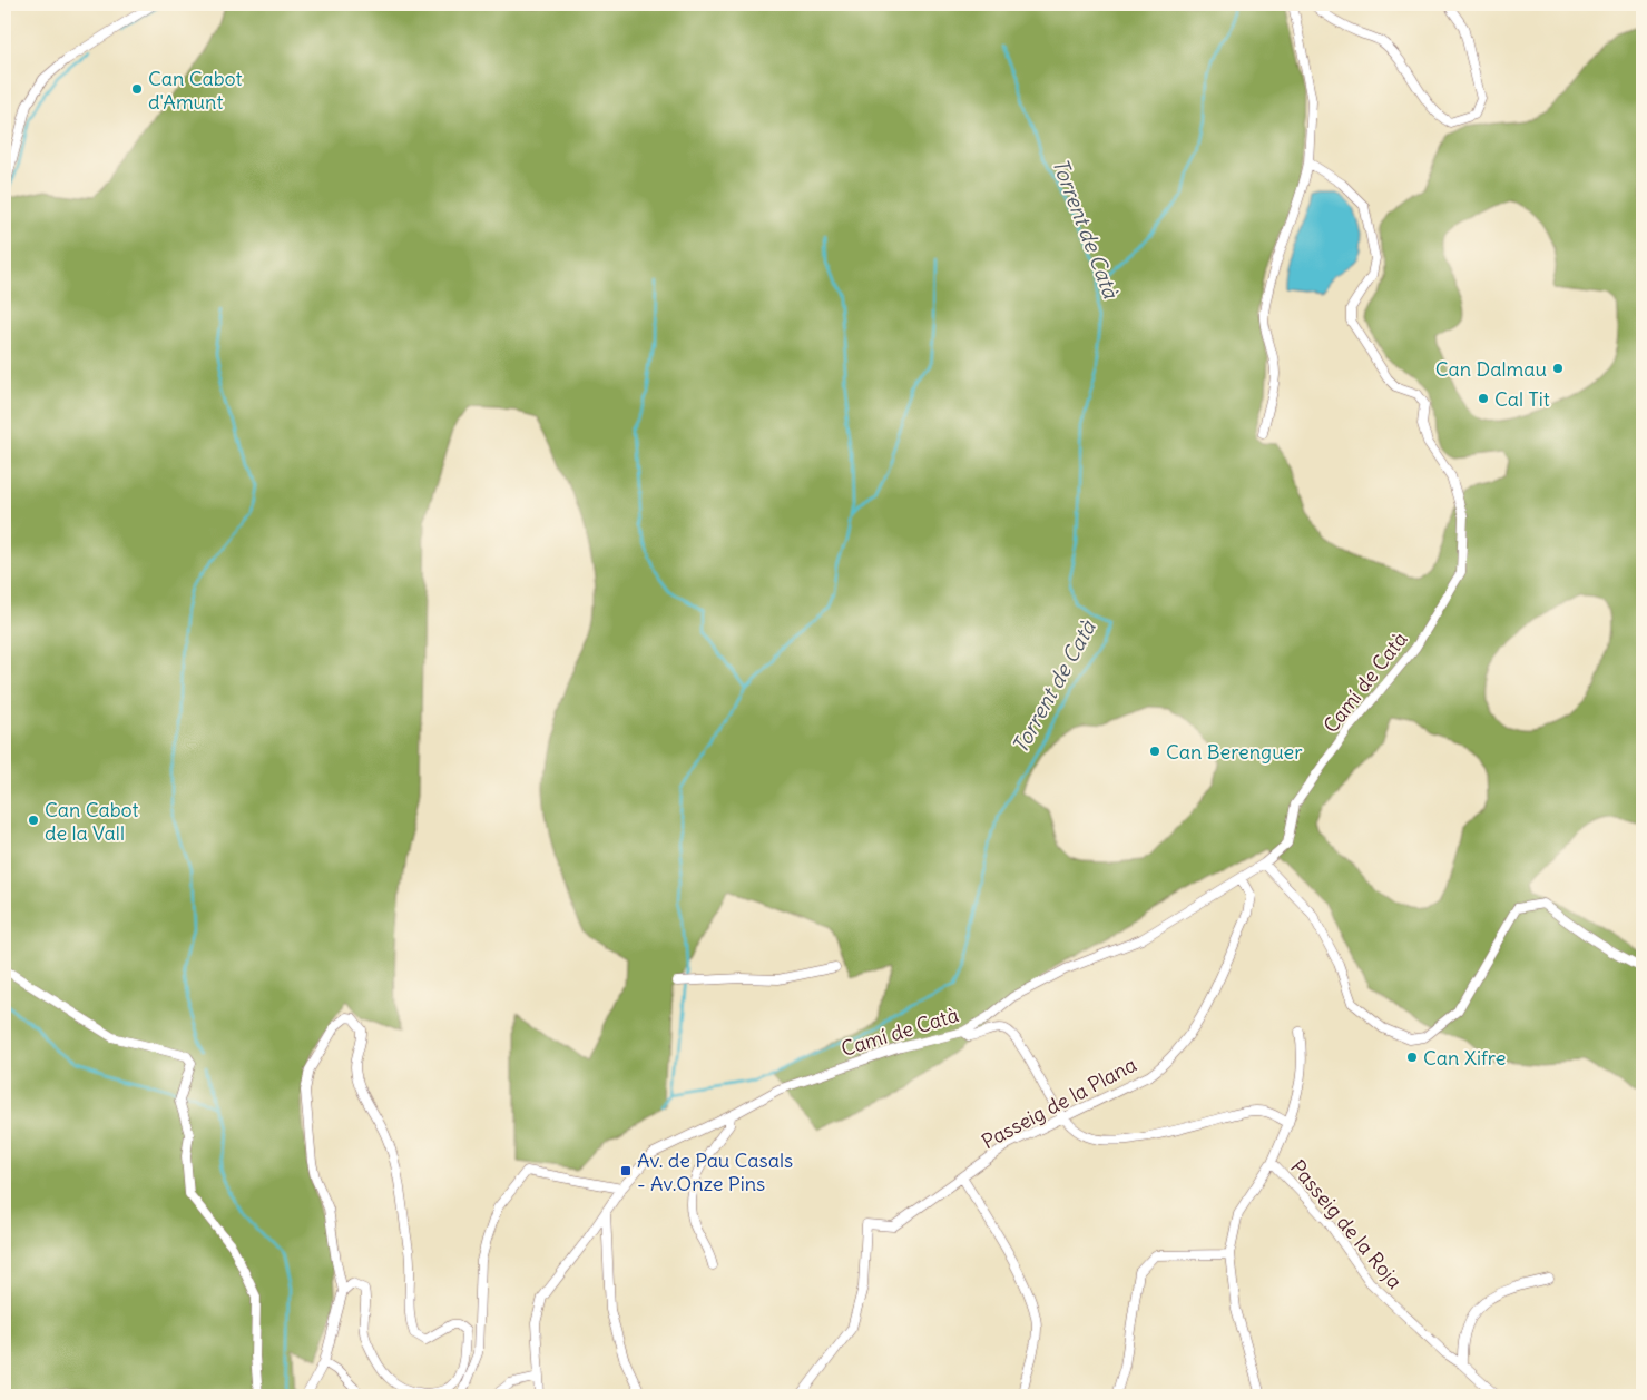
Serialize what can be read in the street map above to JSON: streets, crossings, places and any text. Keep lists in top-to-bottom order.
{
  "streets": {
    "street": ["Camí de Catà", "Passeig de la Plana", "Passeig de la Roja"]
  },
  "crossings": [
    ["Camí de Catà", "Passeig de la Plana"]
  ],
  "water": ["Torrent de Catà"],
  "places": {
    "other": [
      "Can Cabot d'Amunt",
      "Can Dalmau",
      "Cal Tit",
      "Can Berenguer",
      "Can Cabot de la Vall",
      "Can Xifre"
    ],
    "transit": ["Av. de Pau Casals - Av.Onze Pins"]
  }
}
